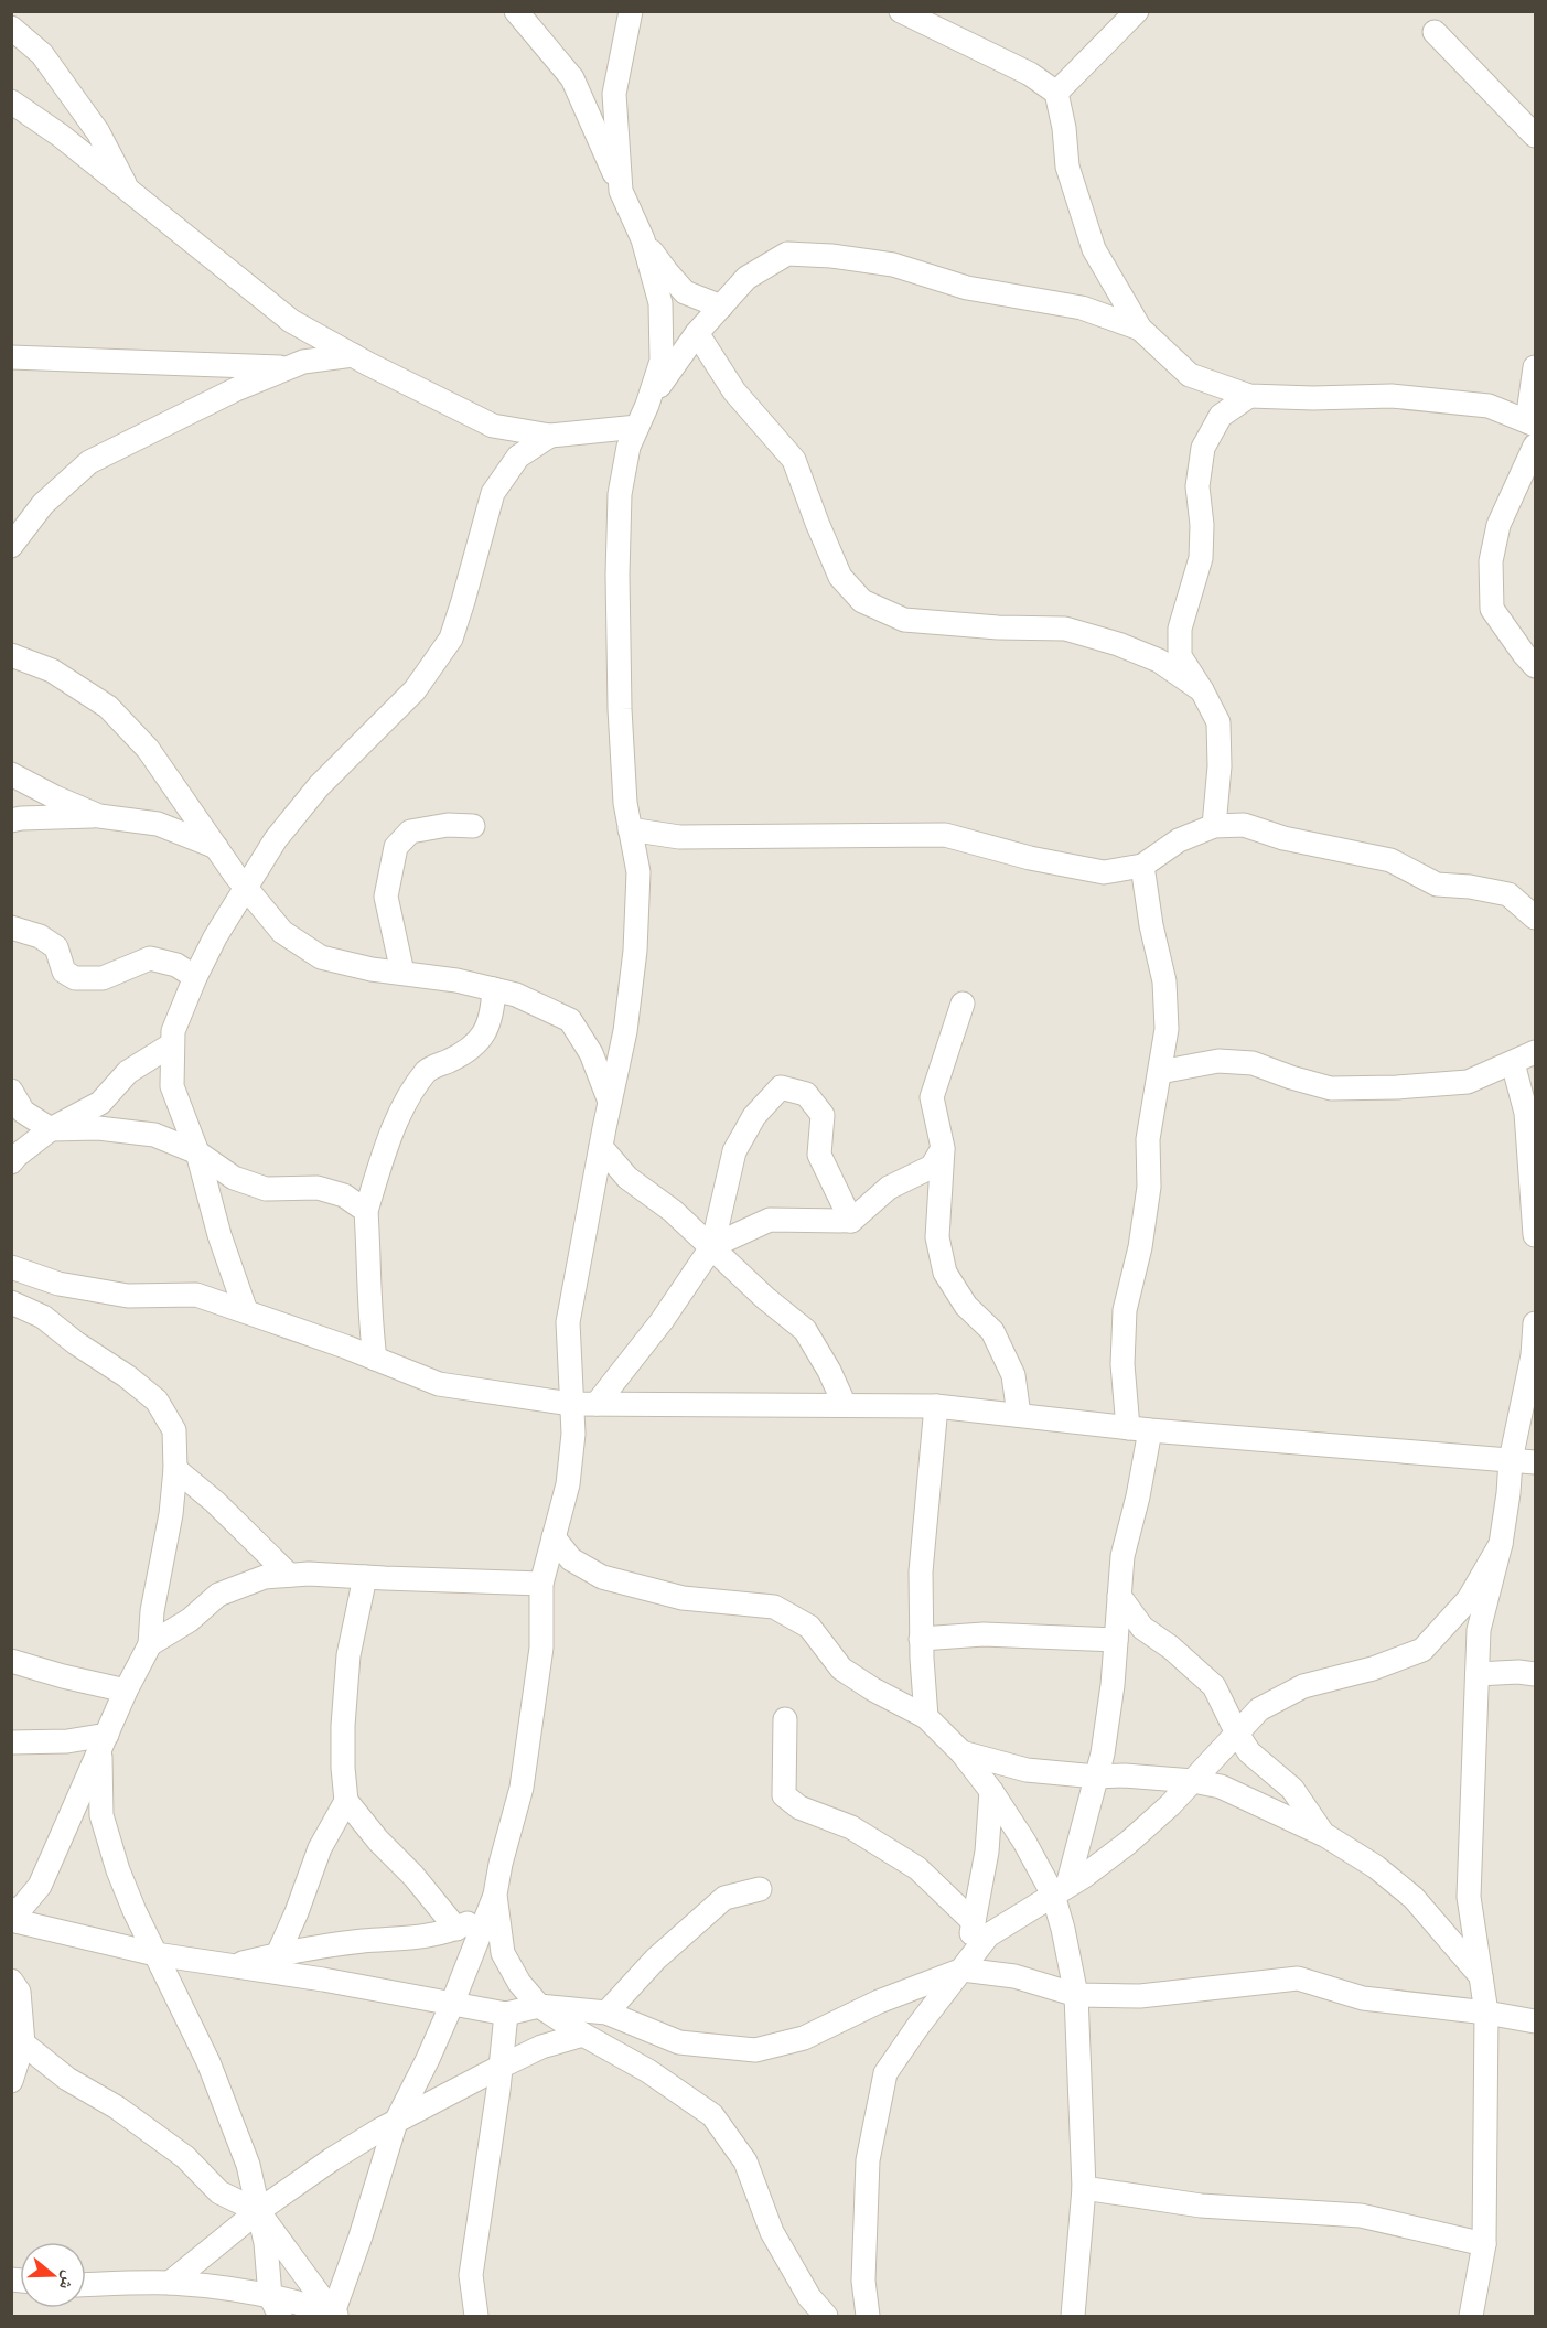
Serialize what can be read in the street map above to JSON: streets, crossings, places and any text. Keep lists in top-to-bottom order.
{
  "north": "right"
}
